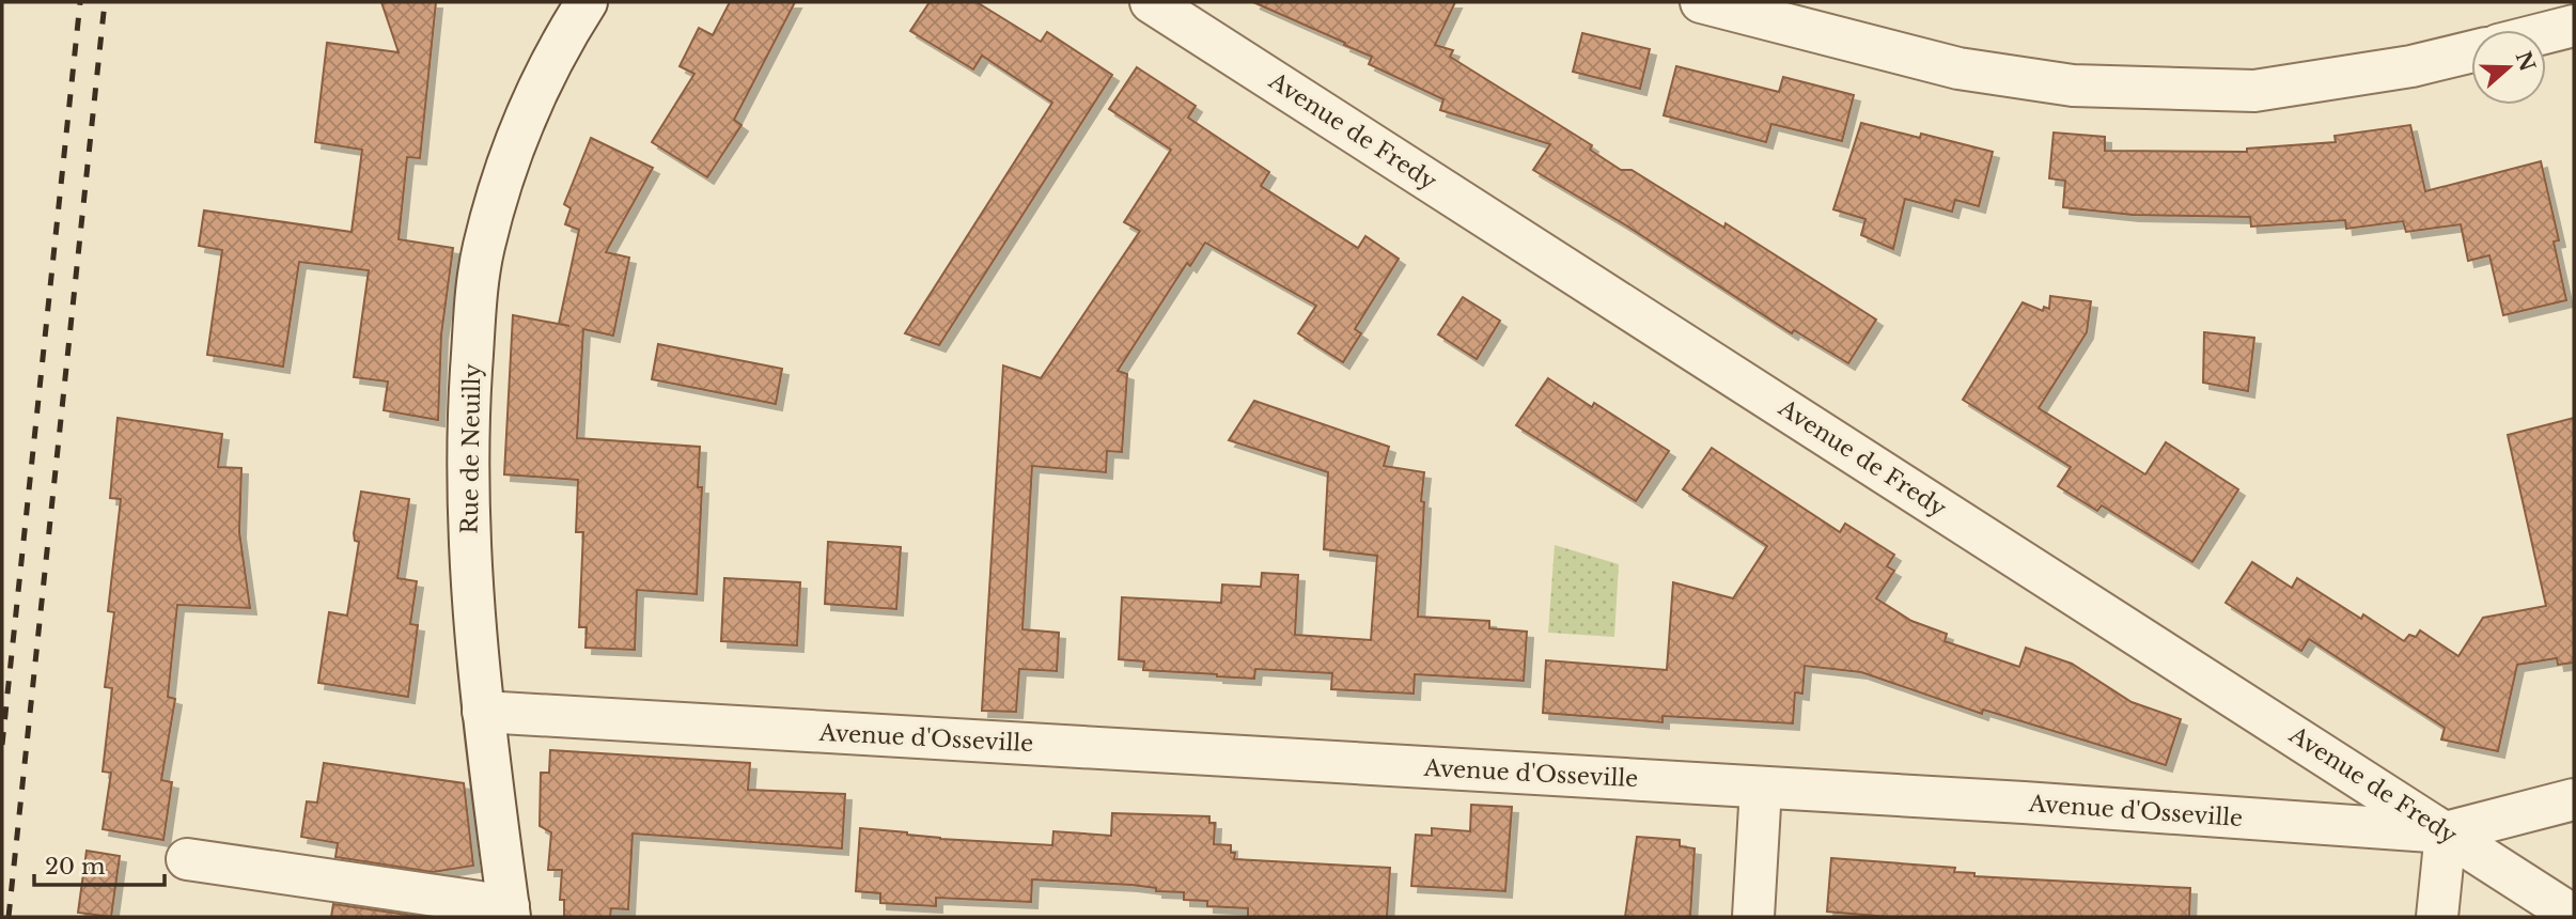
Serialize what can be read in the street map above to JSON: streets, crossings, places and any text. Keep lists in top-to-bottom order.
{
  "streets": {
    "street": ["Avenue de Fredy", "Rue de Neuilly", "Avenue d'Osseville"]
  },
  "crossings": [
    ["Avenue de Fredy", "Avenue d'Osseville"],
    ["Rue de Neuilly", "Avenue d'Osseville"]
  ],
  "scale_bar": "20 m",
  "north": "right"
}
